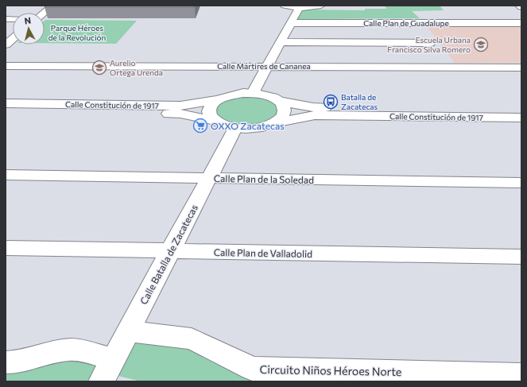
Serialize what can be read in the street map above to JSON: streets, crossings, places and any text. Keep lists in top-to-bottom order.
{
  "streets": {
    "street": [
      "Calle Plan de Guadalupe",
      "Calle Mártires de Cananea",
      "Calle Constitución de 1917",
      "Calle Plan de la Soledad",
      "Calle Plan de Valladolid",
      "Calle Batalla de Zacatecas",
      "Circuito Niños Héroes Norte"
    ]
  },
  "crossings": [
    ["Calle Constitución de 1917", "Calle Batalla de Zacatecas"],
    ["Calle Plan de la Soledad", "Calle Batalla de Zacatecas"],
    ["Calle Plan de Valladolid", "Calle Batalla de Zacatecas"],
    ["Calle Batalla de Zacatecas", "Circuito Niños Héroes Norte"]
  ],
  "parks": ["Parque Héroes de la Revolución"],
  "places": {
    "school or university": ["Escuela Urbana Francisco Silva Romero", "Aurelio Ortega Urenda"],
    "bus stop": ["Batalla de Zacatecas"],
    "supermarket": ["OXXO Zacatecas"]
  },
  "north": "top"
}
